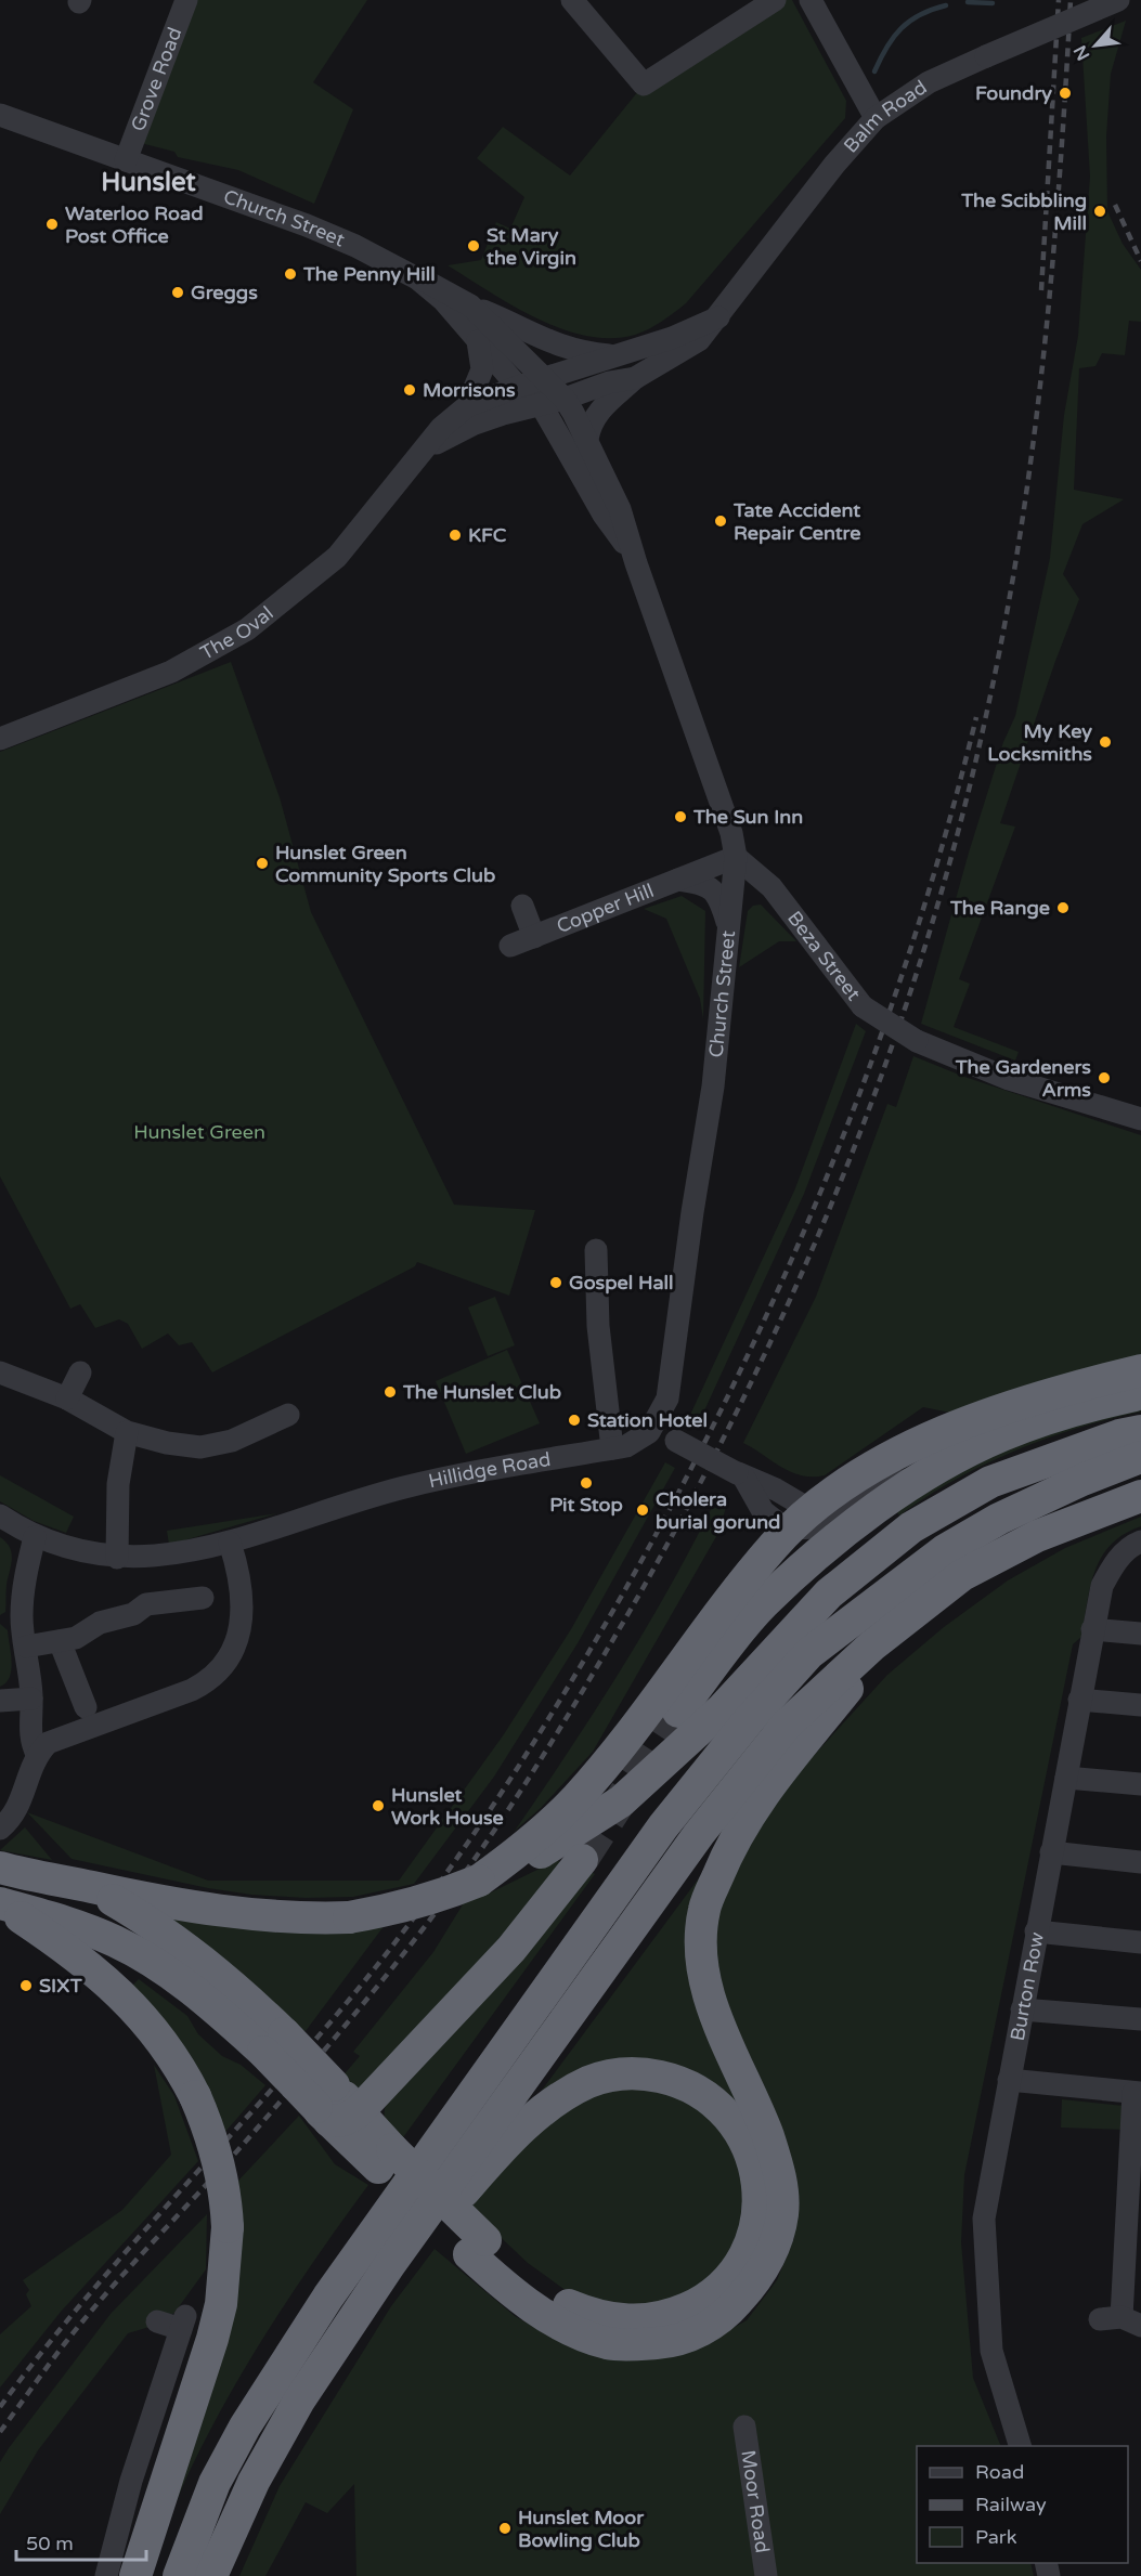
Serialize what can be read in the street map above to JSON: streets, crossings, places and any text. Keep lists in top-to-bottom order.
{
  "streets": {
    "street": [
      "Grove Road",
      "Balm Road",
      "Church Street",
      "The Oval",
      "Copper Hill",
      "Beza Street",
      "Hillidge Road",
      "Burton Row",
      "Moor Road"
    ]
  },
  "crossings": [
    ["Grove Road", "Church Street"],
    ["Balm Road", "Church Street"],
    ["Balm Road", "The Oval"],
    ["Church Street", "The Oval"],
    ["Church Street", "Copper Hill"],
    ["Church Street", "Beza Street"],
    ["Church Street", "Hillidge Road"],
    ["Copper Hill", "Beza Street"]
  ],
  "districts": ["Hunslet"],
  "parks": ["Hunslet Green"],
  "places": [
    "Foundry",
    "The Scibbling Mill",
    "Waterloo Road Post Office",
    "St Mary the Virgin",
    "The Penny Hill",
    "Greggs",
    "Morrisons",
    "Tate Accident Repair Centre",
    "KFC",
    "My Key Locksmiths",
    "The Sun Inn",
    "Hunslet Green Community Sports Club",
    "The Range",
    "The Gardeners Arms",
    "Gospel Hall",
    "The Hunslet Club",
    "Station Hotel",
    "Pit Stop",
    "Cholera burial gorund",
    "Hunslet Work House",
    "SIXT",
    "Hunslet Moor Bowling Club"
  ],
  "legend": ["Road", "Railway", "Park"],
  "scale_bar": "50 m",
  "north": "bottom left"
}
